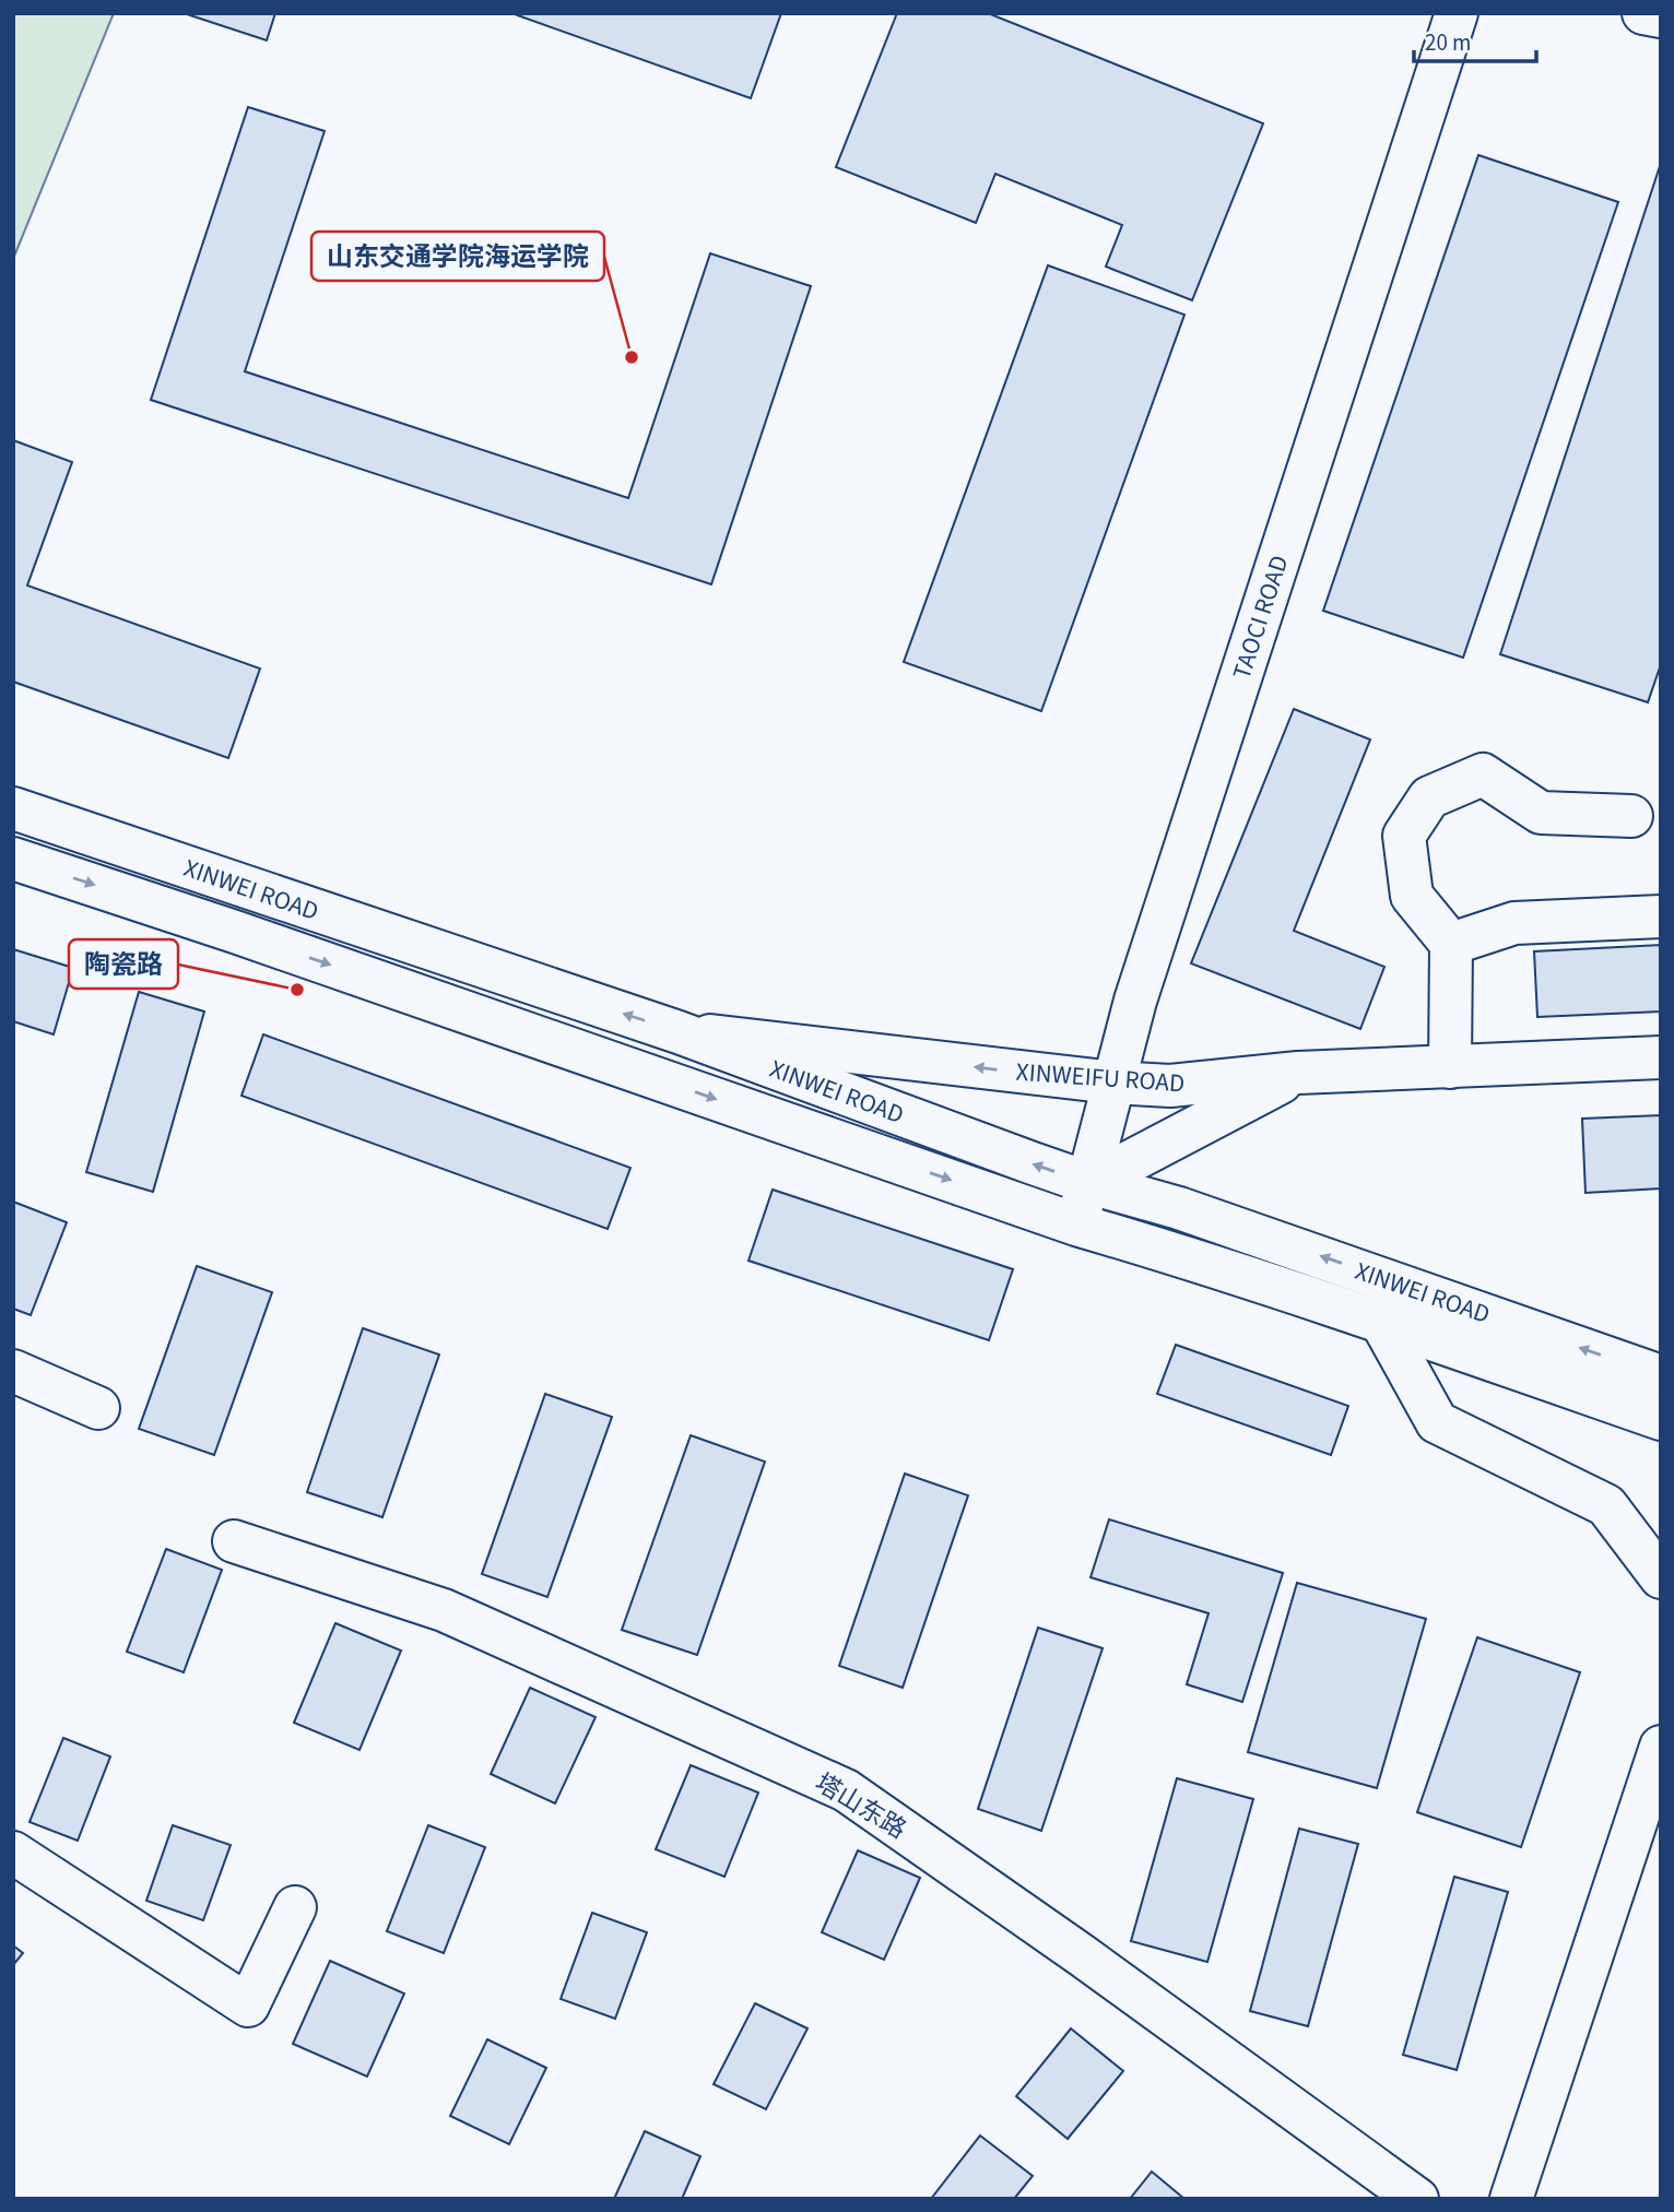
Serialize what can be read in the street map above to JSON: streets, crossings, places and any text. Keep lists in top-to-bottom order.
{
  "streets": {
    "street": [
      "TAOCI ROAD",
      "XINWEI ROAD",
      "XINWEIFU ROAD",
      "塔山东路"
    ]
  },
  "crossings": [
    ["TAOCI ROAD", "XINWEI ROAD"],
    ["TAOCI ROAD", "XINWEIFU ROAD"],
    ["XINWEI ROAD", "XINWEIFU ROAD"]
  ],
  "one_way": ["XINWEIFU ROAD"],
  "places": ["山东交通学院海运学院", "陶瓷路"],
  "scale_bar": "20 m"
}
